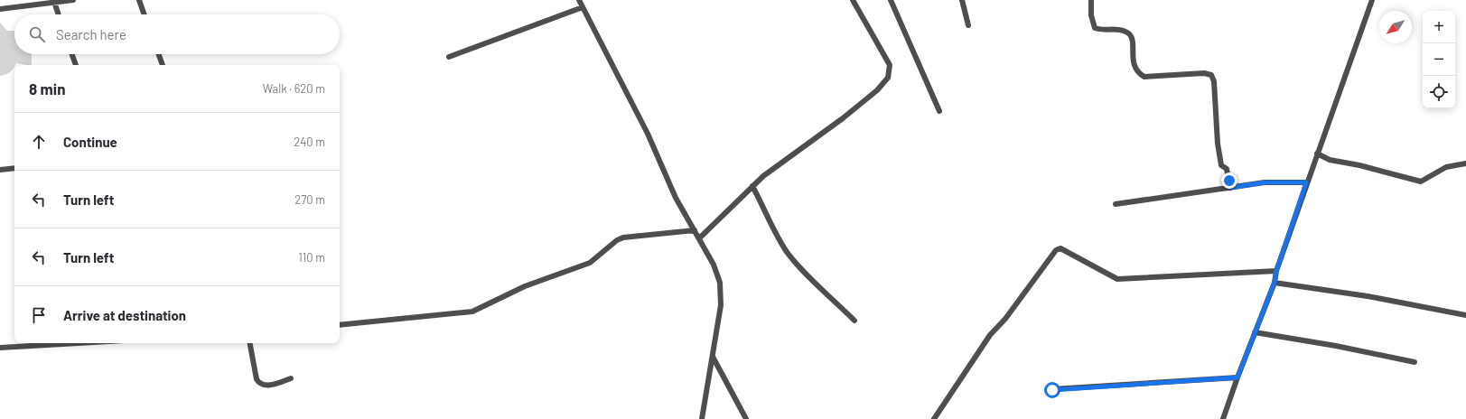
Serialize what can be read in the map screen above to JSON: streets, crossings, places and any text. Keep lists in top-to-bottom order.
{
  "north": "bottom left",
  "page": {
    "map_buttons": ["+", "−"],
    "search": "Search here",
    "heading": ["8 min", "Walk · 620 m"],
    "list": [
      ["Continue", "240 m"],
      ["Turn left", "270 m"],
      ["Turn left", "110 m"],
      "Arrive at destination"
    ]
  }
}
